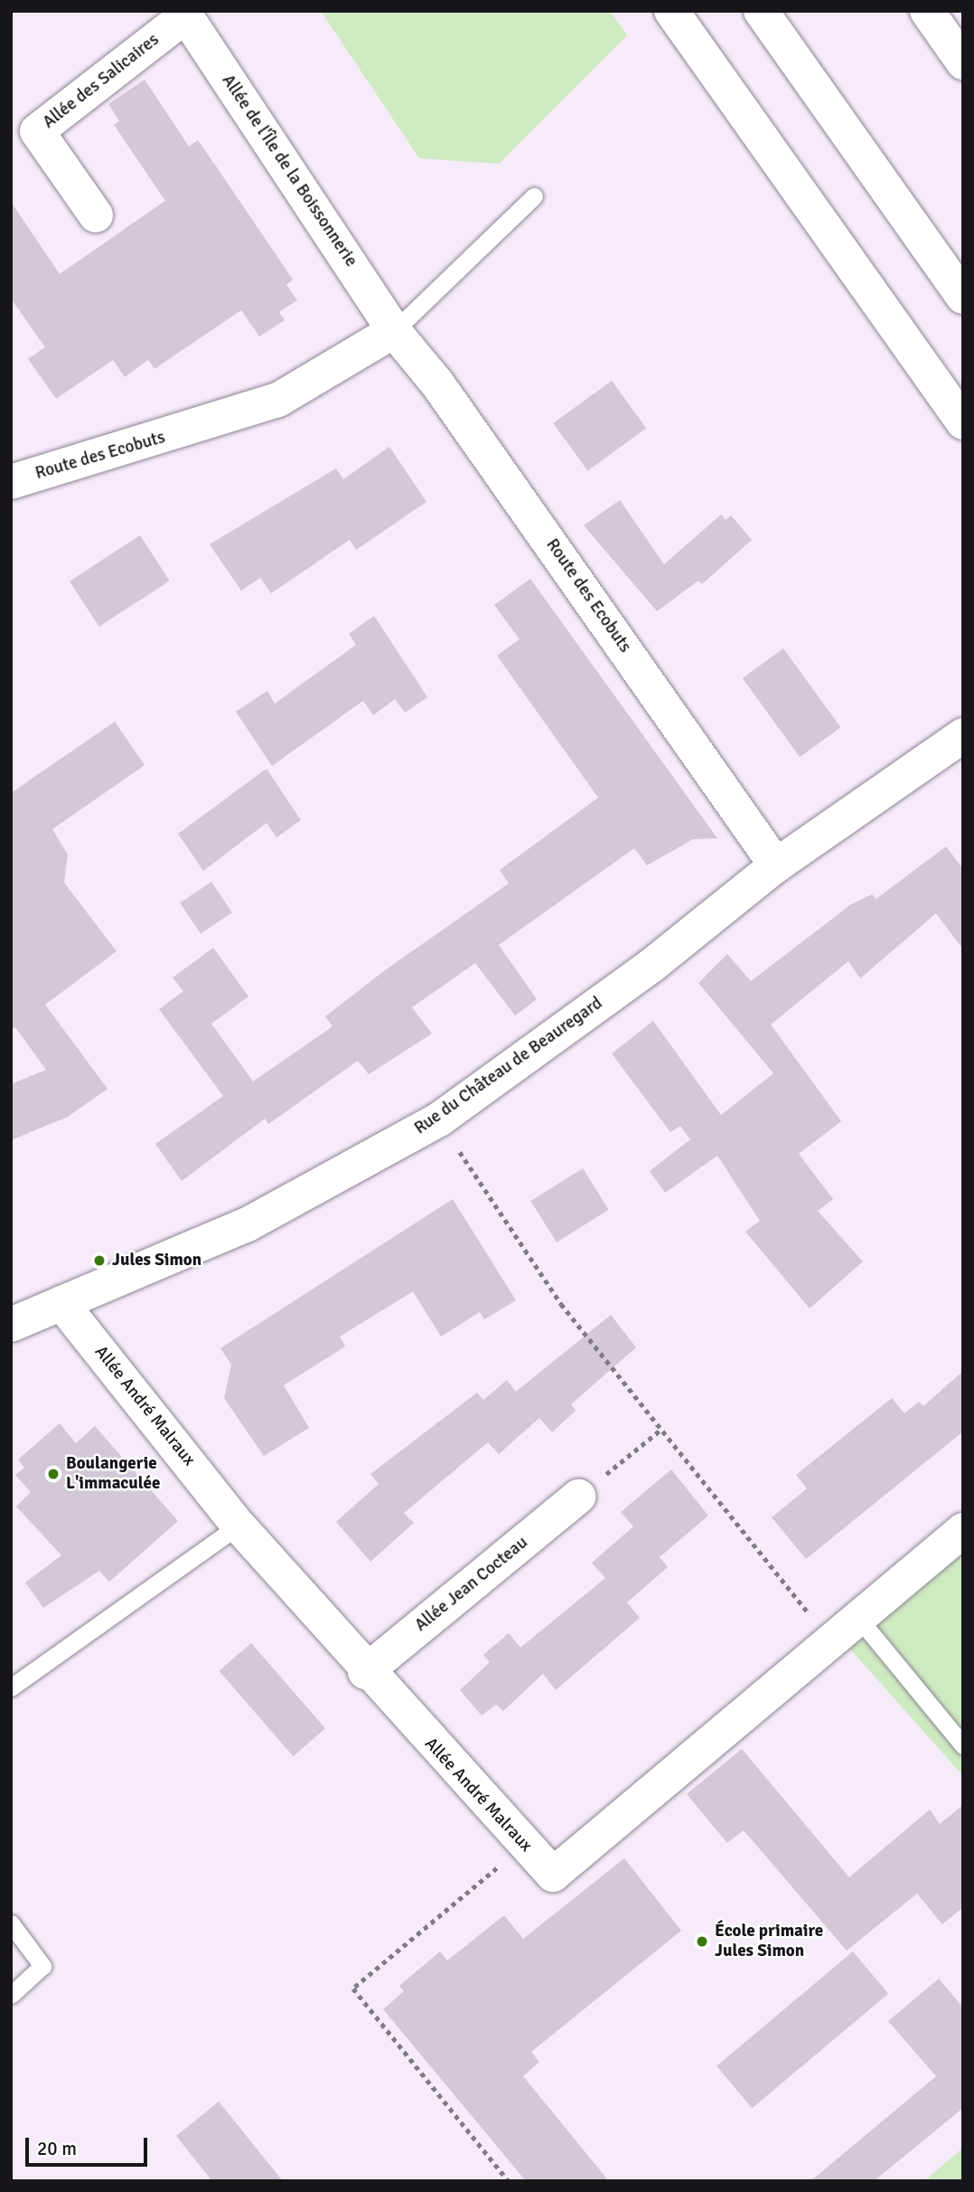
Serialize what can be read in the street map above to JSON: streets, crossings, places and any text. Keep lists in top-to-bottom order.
{
  "streets": {
    "main road": [
      "Allée des Salicaires",
      "Allée de l'Île de la Boissonnerie",
      "Route des Ecobuts",
      "Rue du Château de Beauregard",
      "Allée André Malraux",
      "Allée Jean Cocteau"
    ]
  },
  "crossings": [
    ["Allée des Salicaires", "Allée de l'Île de la Boissonnerie"],
    ["Allée de l'Île de la Boissonnerie", "Route des Ecobuts"],
    ["Route des Ecobuts", "Rue du Château de Beauregard"],
    ["Rue du Château de Beauregard", "Allée André Malraux"],
    ["Allée André Malraux", "Allée Jean Cocteau"]
  ],
  "places": ["Jules Simon", "Boulangerie L'immaculée", "École primaire Jules Simon"],
  "scale_bar": "20 m"
}
